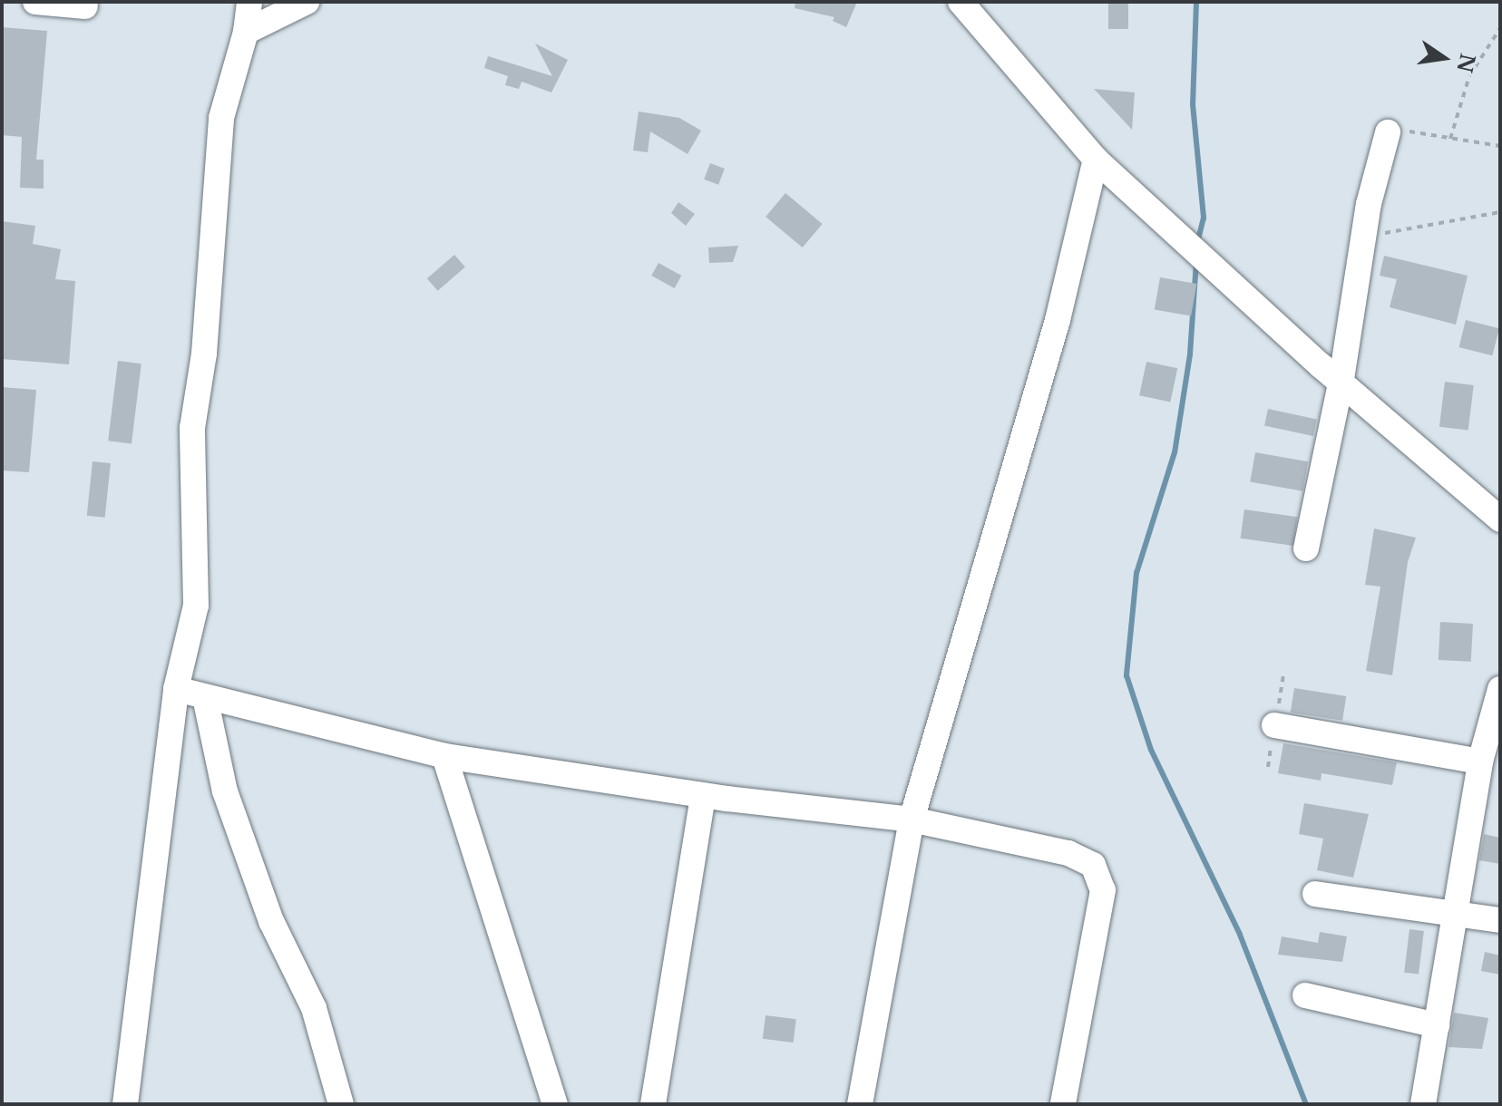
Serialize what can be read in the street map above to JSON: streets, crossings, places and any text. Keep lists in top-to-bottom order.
{
  "north": "right"
}
